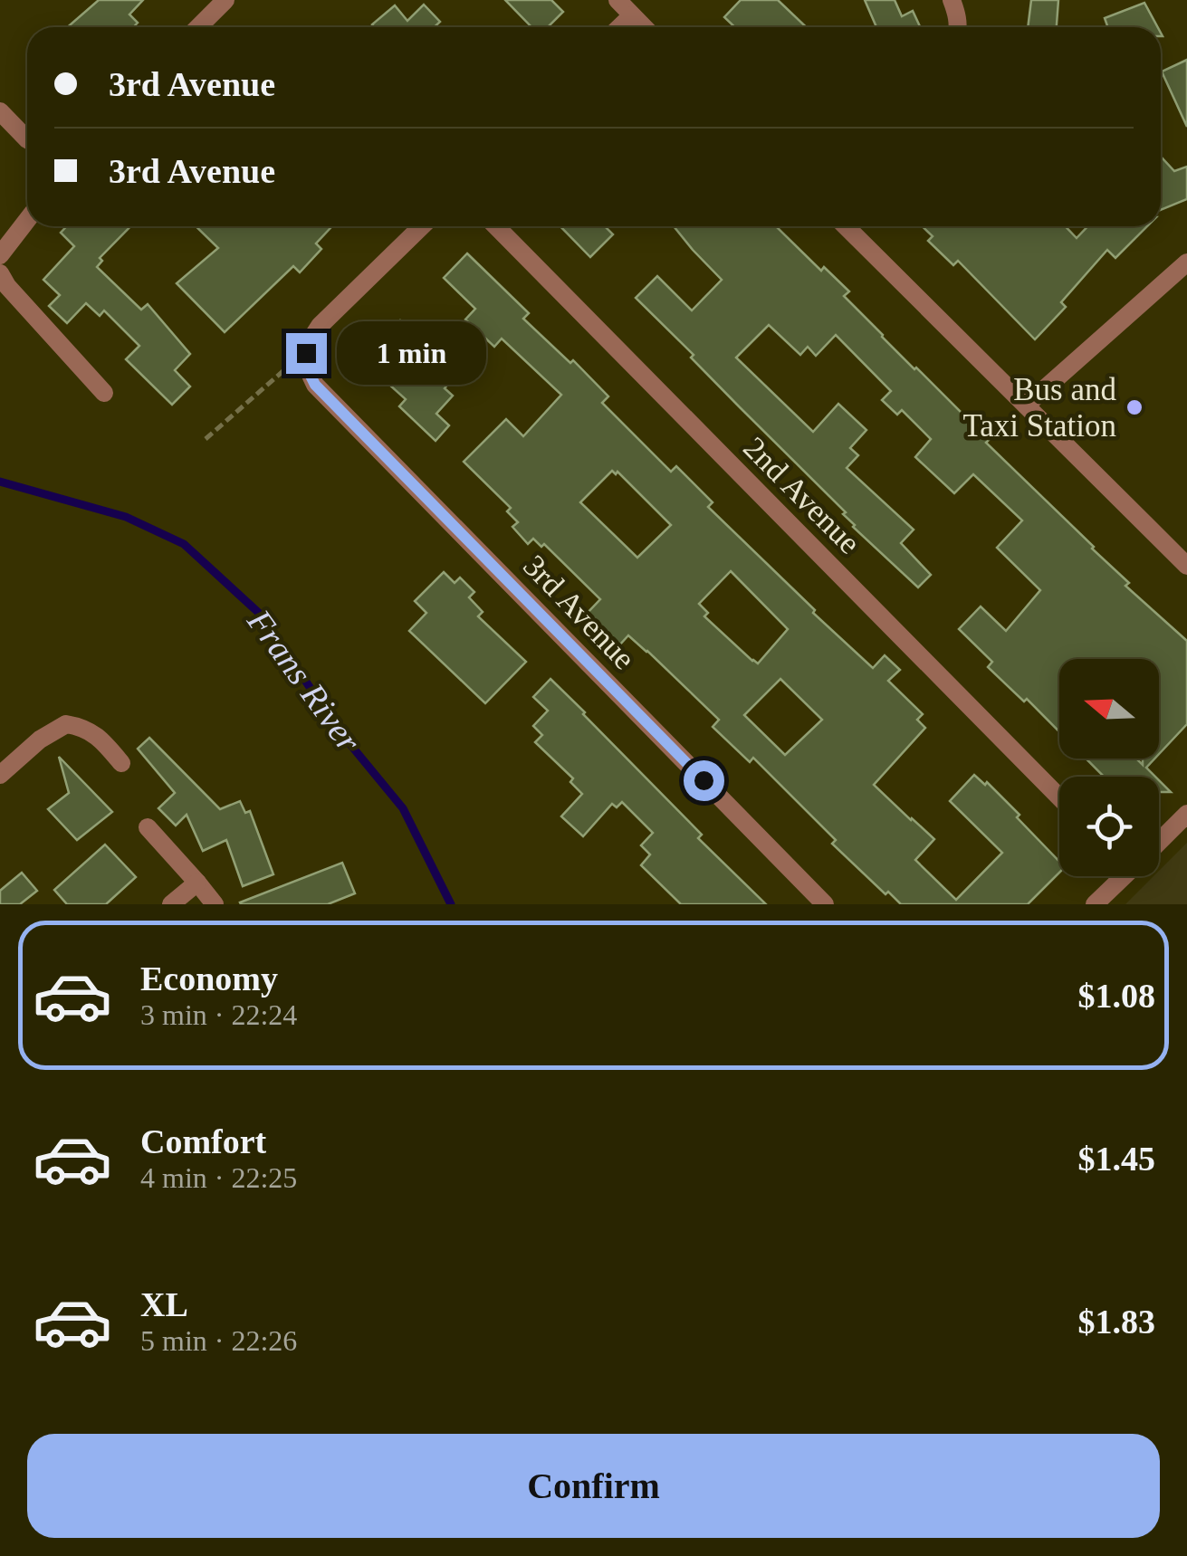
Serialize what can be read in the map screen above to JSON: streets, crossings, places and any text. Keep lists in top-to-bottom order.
{
  "streets": {
    "street": ["2nd Avenue", "3rd Avenue"]
  },
  "water": ["Frans River"],
  "places": ["Bus and Taxi Station"],
  "north": "left",
  "page": {
    "banner": ["3rd Avenue", "3rd Avenue"],
    "bubble": "1 min",
    "list": [
      {
        "name": "Economy",
        "note": "3 min · 22:24",
        "value": "$1.08"
      },
      {
        "name": "Comfort",
        "note": "4 min · 22:25",
        "value": "$1.45"
      },
      {
        "name": "XL",
        "note": "5 min · 22:26",
        "value": "$1.83"
      }
    ],
    "buttons": "Confirm"
  }
}
